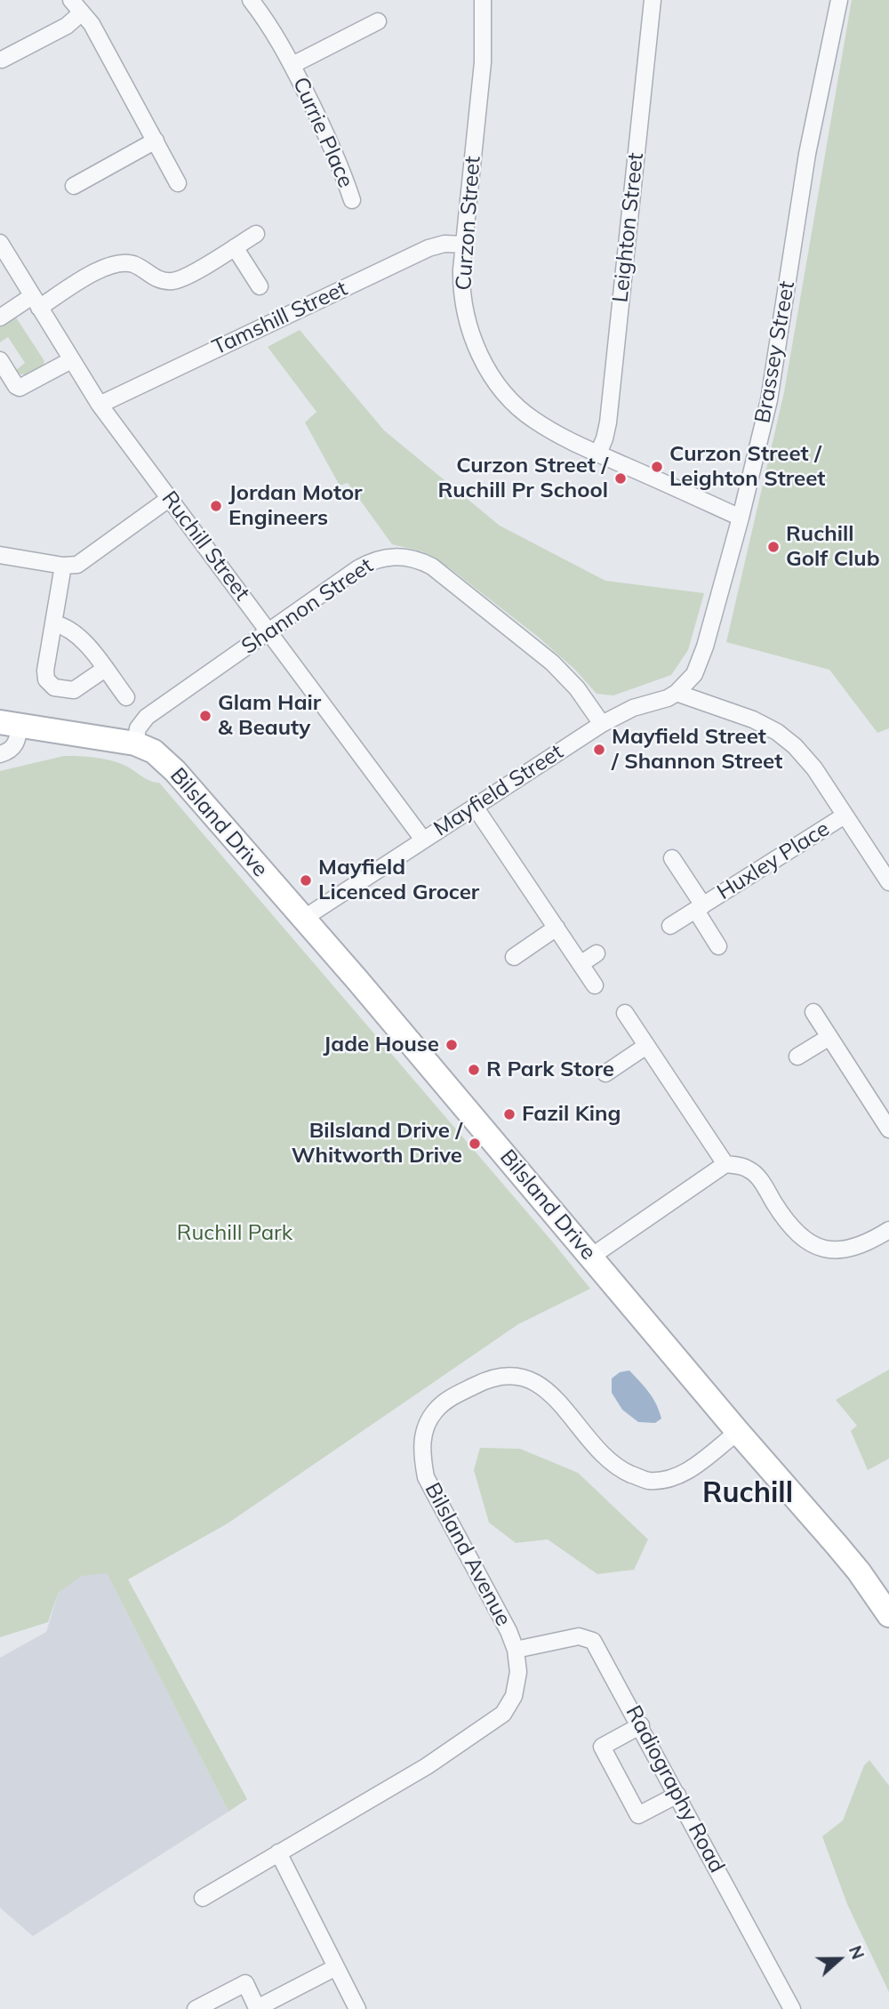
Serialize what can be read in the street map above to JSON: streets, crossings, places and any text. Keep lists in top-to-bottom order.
{
  "streets": {
    "main road": ["Bilsland Drive"],
    "street": [
      "Currie Place",
      "Curzon Street",
      "Leighton Street",
      "Tamshill Street",
      "Brassey Street",
      "Ruchill Street",
      "Shannon Street",
      "Mayfield Street",
      "Huxley Place",
      "Bilsland Avenue",
      "Radiography Road"
    ]
  },
  "crossings": [
    ["Curzon Street", "Leighton Street"],
    ["Curzon Street", "Tamshill Street"],
    ["Curzon Street", "Brassey Street"],
    ["Tamshill Street", "Ruchill Street"],
    ["Brassey Street", "Mayfield Street"],
    ["Ruchill Street", "Shannon Street"],
    ["Ruchill Street", "Mayfield Street"],
    ["Shannon Street", "Mayfield Street"],
    ["Shannon Street", "Bilsland Drive"],
    ["Mayfield Street", "Bilsland Drive"],
    ["Bilsland Drive", "Bilsland Avenue"],
    ["Bilsland Avenue", "Radiography Road"]
  ],
  "districts": ["Ruchill"],
  "parks": ["Ruchill Park"],
  "places": [
    "Curzon Street / Leighton Street",
    "Curzon Street / Ruchill Pr School",
    "Jordan Motor Engineers",
    "Ruchill Golf Club",
    "Glam Hair & Beauty",
    "Mayfield Street / Shannon Street",
    "Mayfield Licenced Grocer",
    "Jade House",
    "R Park Store",
    "Fazil King",
    "Bilsland Drive / Whitworth Drive"
  ],
  "north": "right"
}
